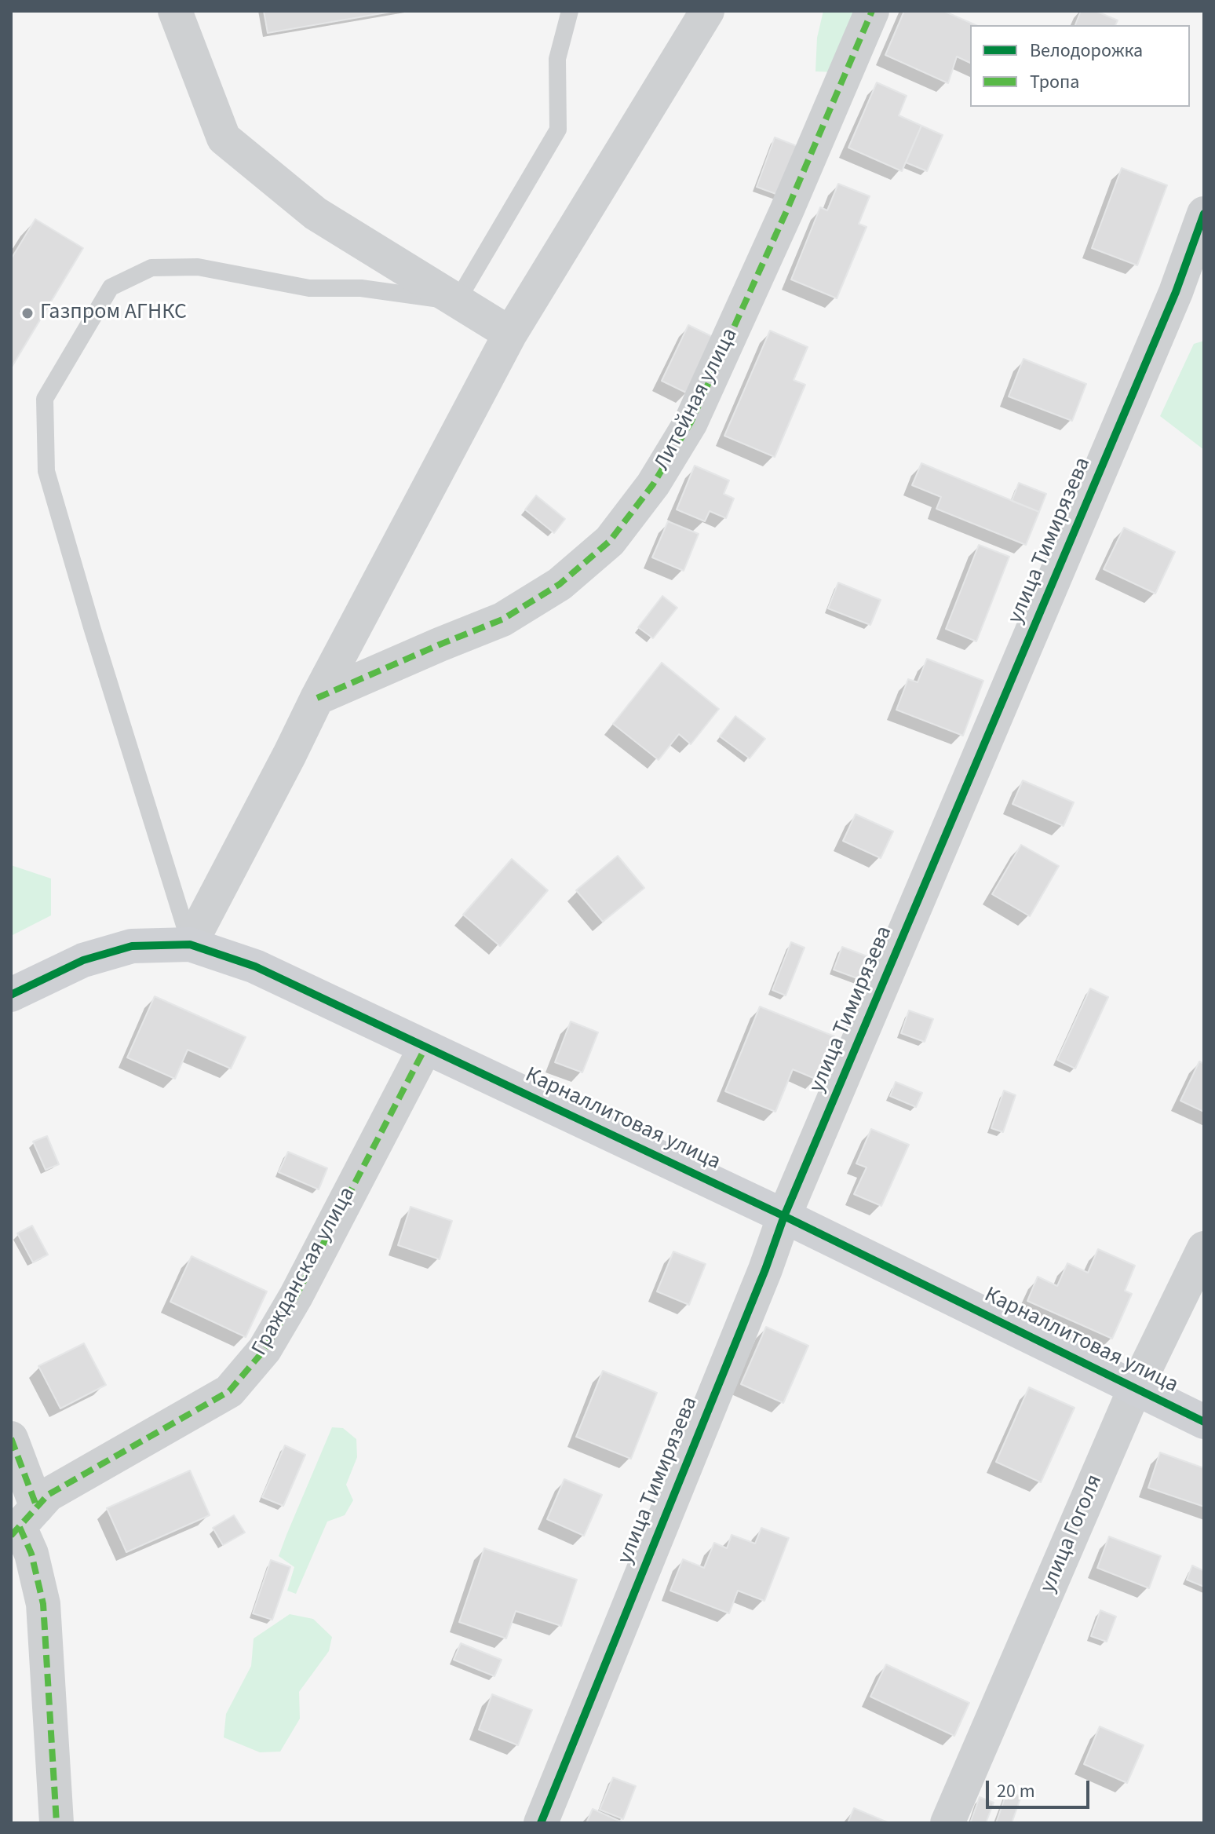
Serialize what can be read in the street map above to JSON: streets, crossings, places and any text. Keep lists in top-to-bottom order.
{
  "streets": {
    "street": [
      "Литейная улица",
      "улица Тимирязева",
      "Карналлитовая улица",
      "Гражданская улица",
      "улица Гоголя"
    ]
  },
  "crossings": [
    ["улица Тимирязева", "Карналлитовая улица"],
    ["Карналлитовая улица", "Гражданская улица"],
    ["Карналлитовая улица", "улица Гоголя"]
  ],
  "places": ["Газпром АГНКС"],
  "legend": ["Велодорожка", "Тропа"],
  "scale_bar": "20 m"
}
